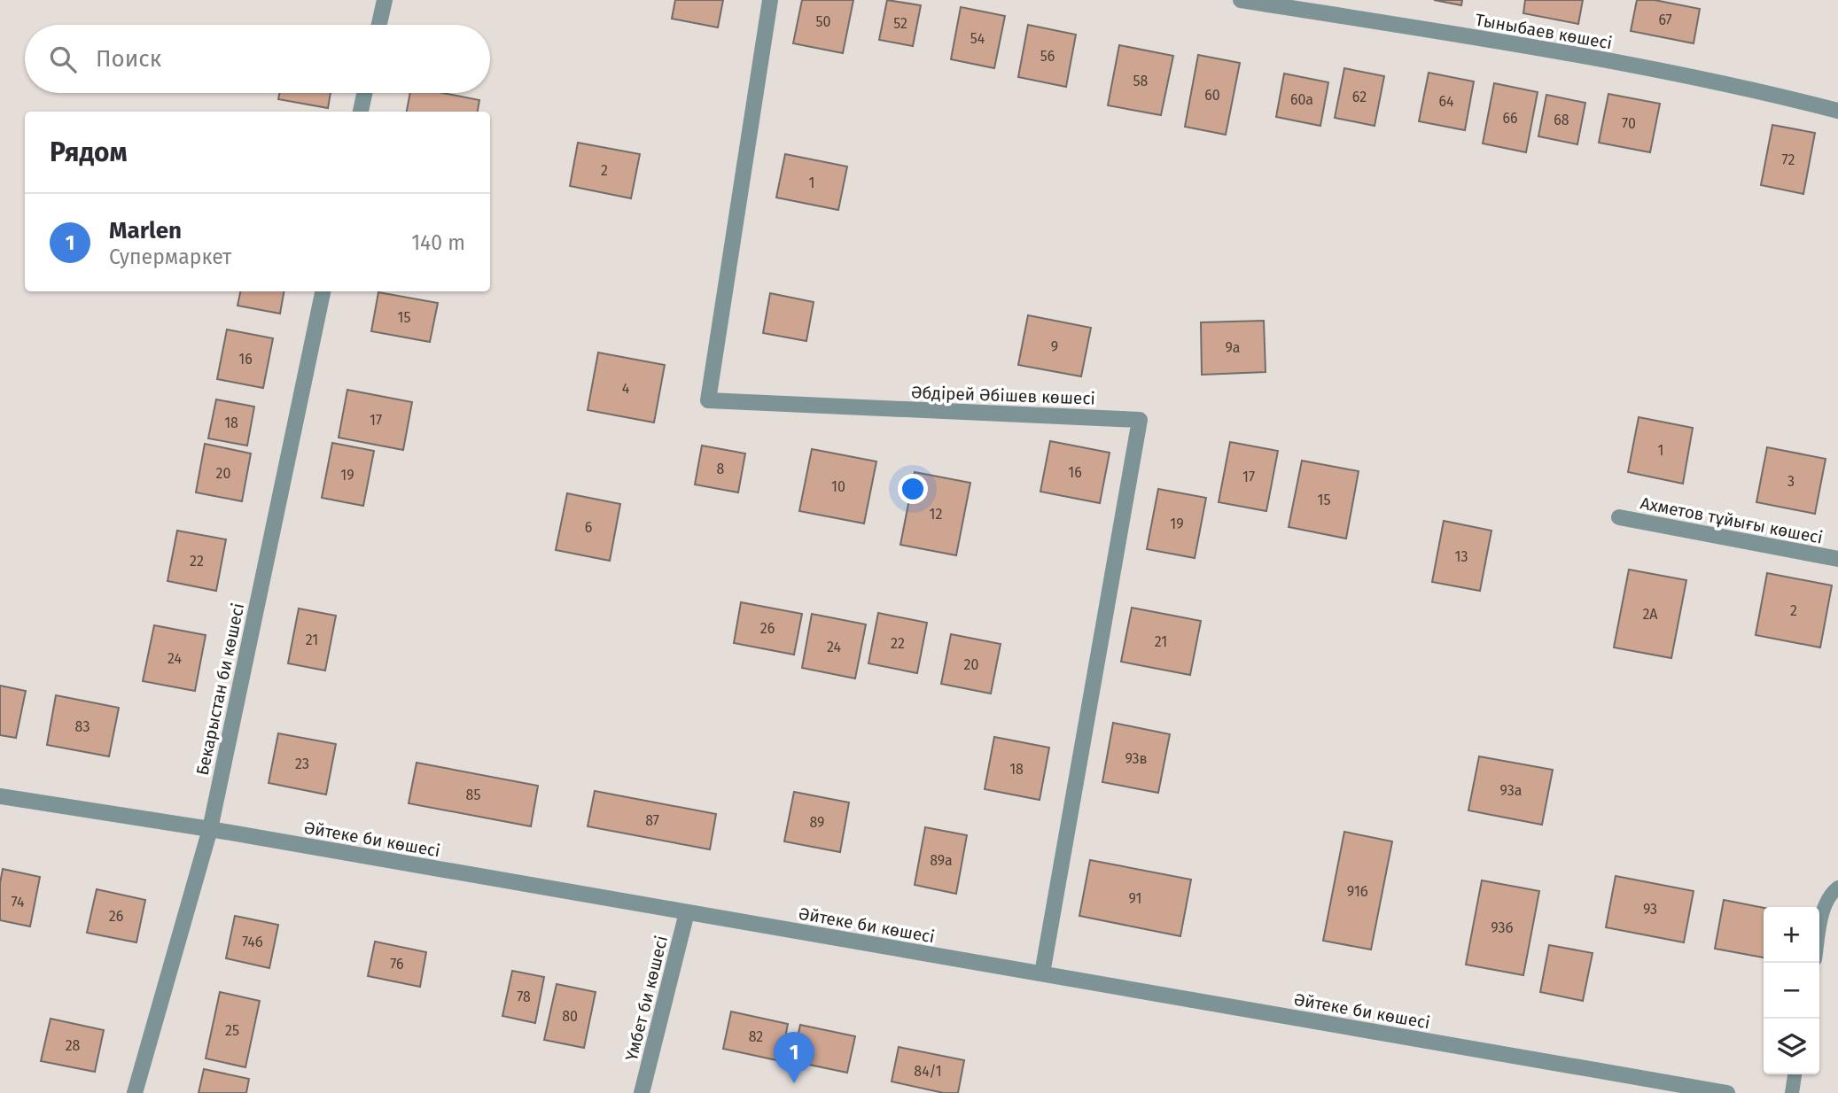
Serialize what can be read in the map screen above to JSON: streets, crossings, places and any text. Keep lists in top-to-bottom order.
{
  "streets": {
    "street": [
      "Тыныбаев көшесі",
      "Әбдірей Әбішев көшесі",
      "Ахметов тұйығы көшесі",
      "Бекарыстан би көшесі",
      "Әйтеке би көшесі",
      "Үмбет би көшесі"
    ]
  },
  "crossings": [
    ["Әбдірей Әбішев көшесі", "Әйтеке би көшесі"],
    ["Бекарыстан би көшесі", "Әйтеке би көшесі"],
    ["Әйтеке би көшесі", "Үмбет би көшесі"]
  ],
  "house_numbers": [
    "67",
    "50",
    "52",
    "54",
    "56",
    "58",
    "60",
    "62",
    "60а",
    "64",
    "66",
    "68",
    "70",
    "72",
    "2",
    "1",
    "15",
    "9",
    "9а",
    "16",
    "4",
    "17",
    "18",
    "1",
    "8",
    "16",
    "20",
    "19",
    "17",
    "3",
    "10",
    "15",
    "12",
    "19",
    "6",
    "13",
    "22",
    "2",
    "2А",
    "26",
    "21",
    "21",
    "22",
    "24",
    "24",
    "20",
    "83",
    "93в",
    "23",
    "18",
    "93а",
    "85",
    "87",
    "89",
    "89а",
    "91б",
    "91",
    "74",
    "93",
    "26",
    "93б",
    "74б",
    "76",
    "78",
    "80",
    "25",
    "82",
    "28",
    "84/1"
  ],
  "page": {
    "search": "Поиск",
    "heading": "Рядом",
    "list": [
      {
        "mark": "1",
        "name": "Marlen",
        "note": "Супермаркет",
        "value": "140 m"
      }
    ],
    "map_buttons": ["+", "−"],
    "pins": "1"
  }
}
